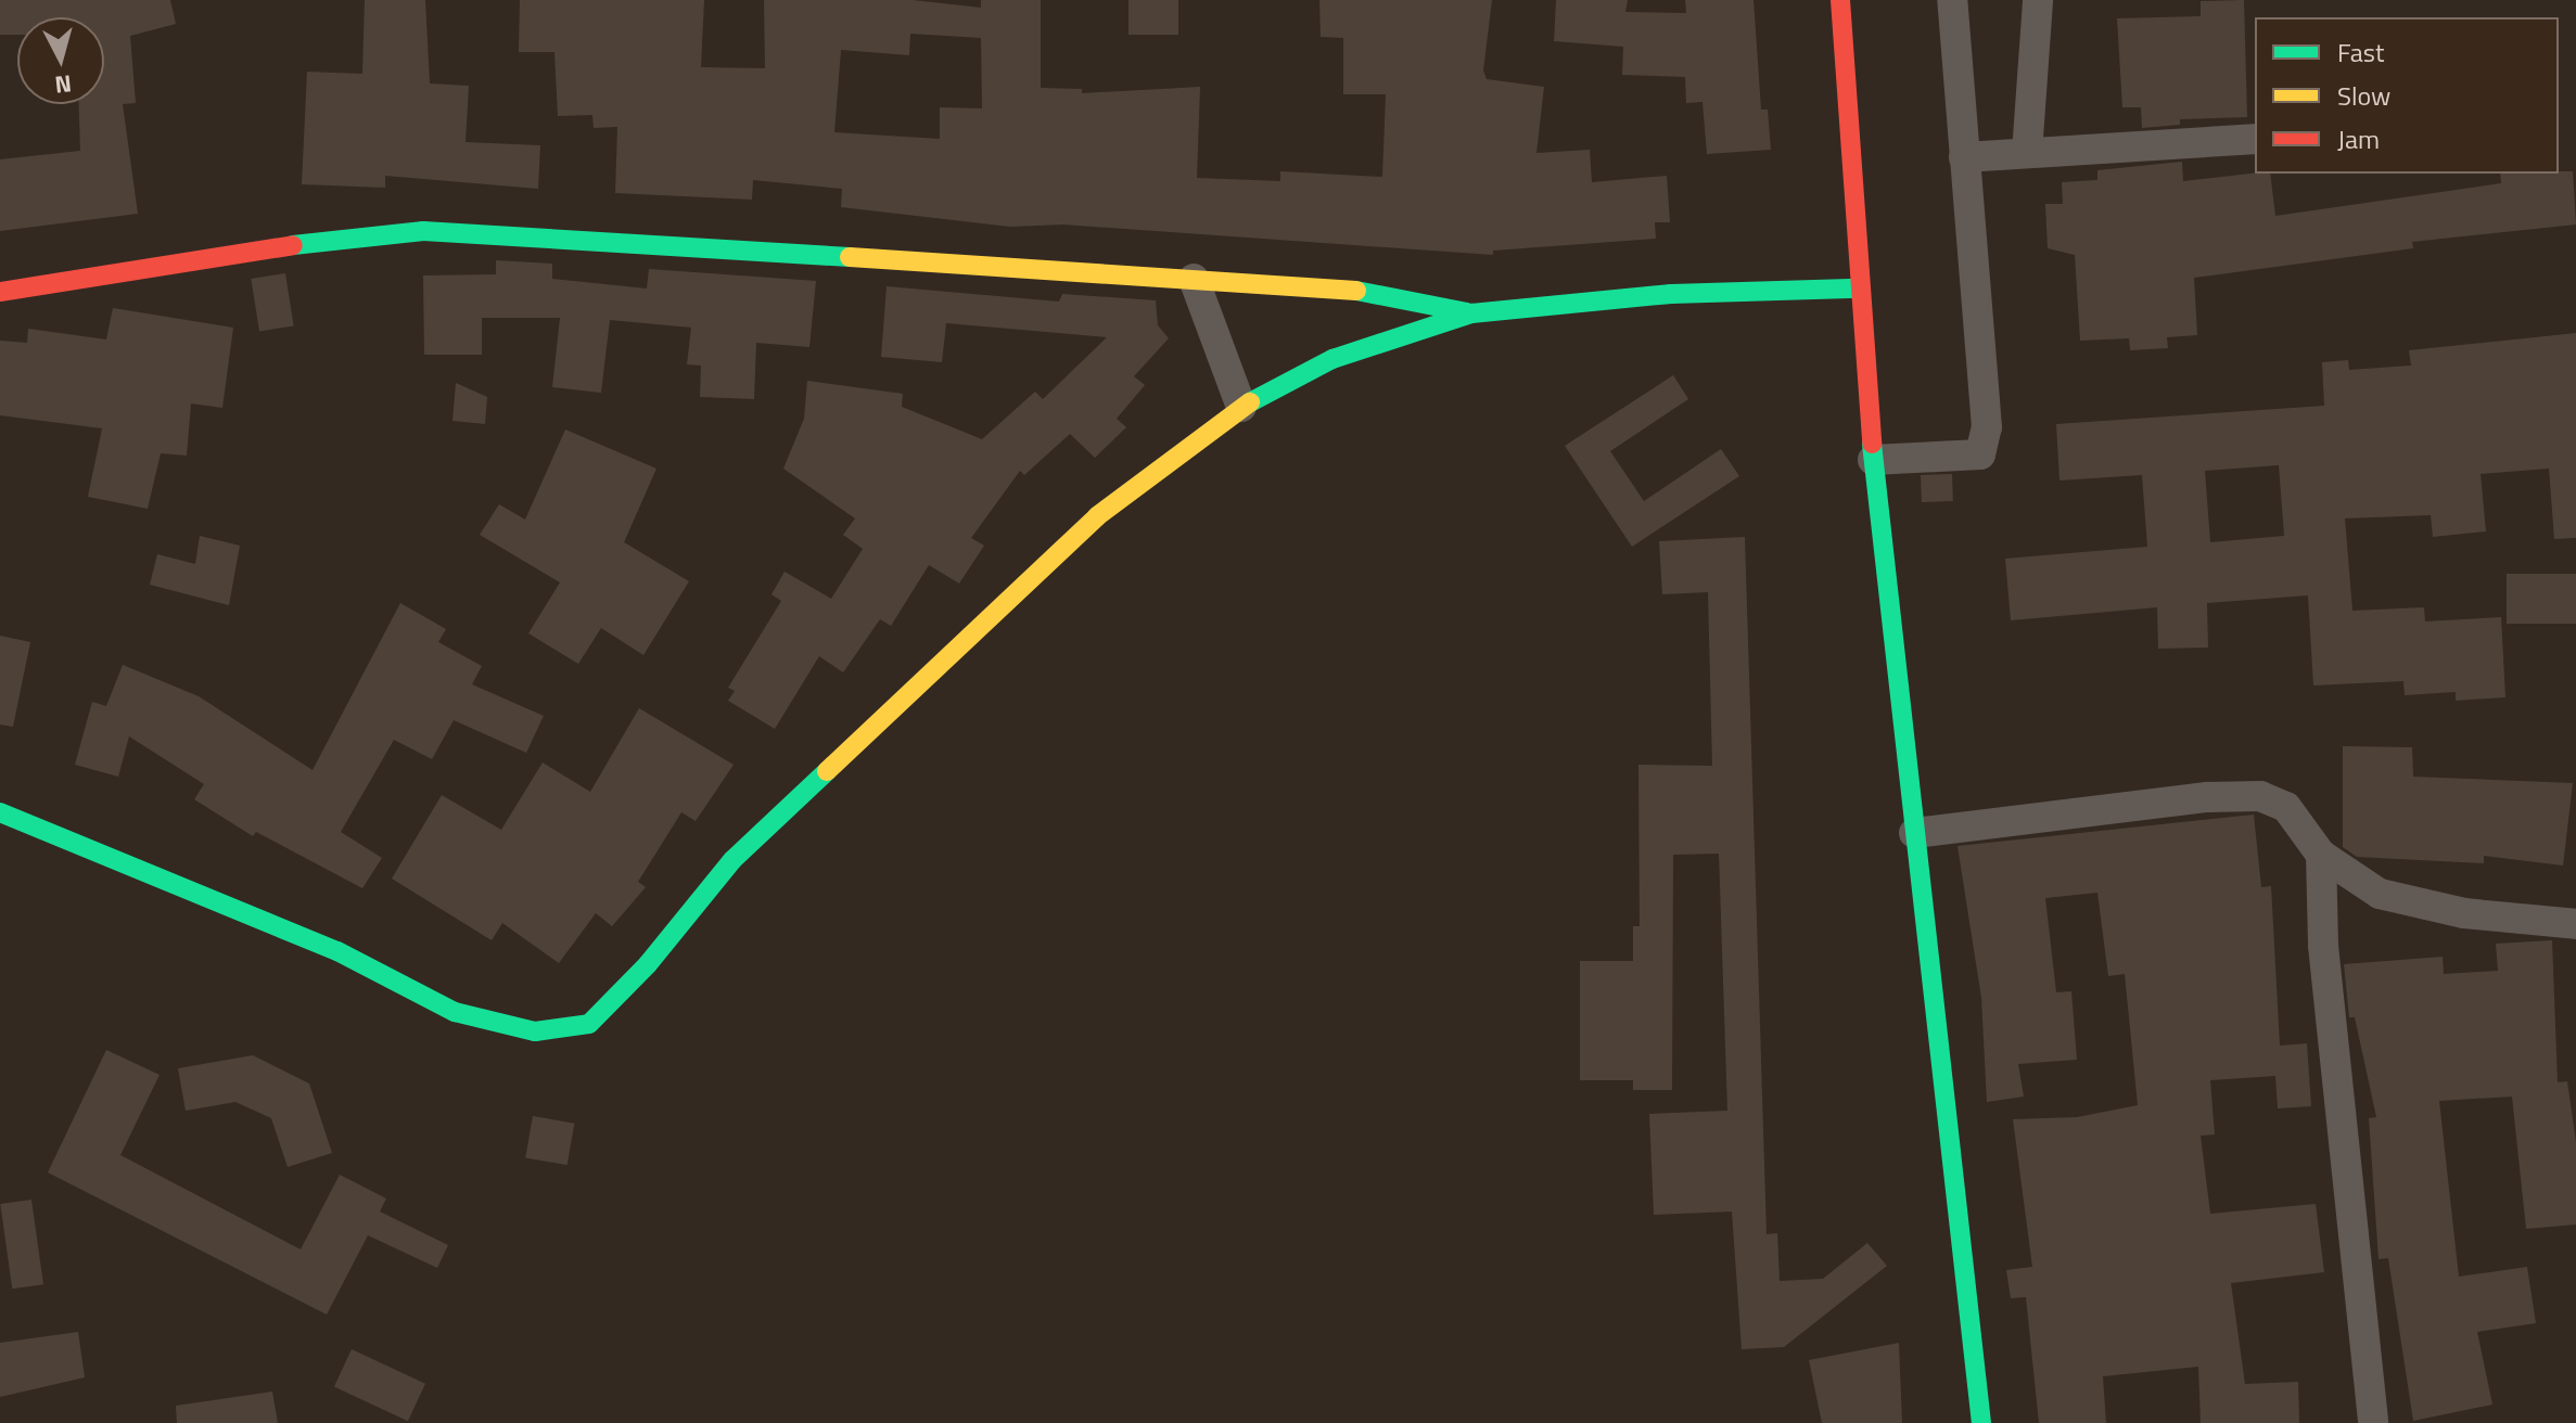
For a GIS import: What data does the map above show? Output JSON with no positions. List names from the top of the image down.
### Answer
{
  "legend": ["Fast", "Slow", "Jam"],
  "north": "bottom"
}
